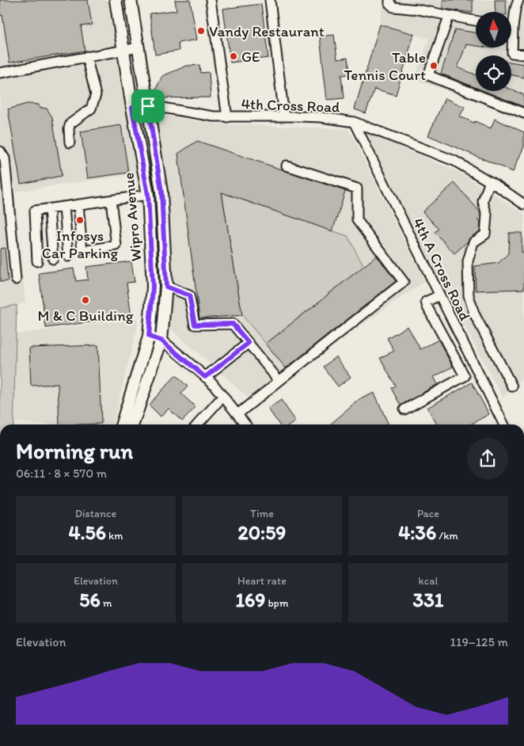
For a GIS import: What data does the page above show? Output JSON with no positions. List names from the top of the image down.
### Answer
{
  "streets": {
    "main road": ["Wipro Avenue"],
    "street": ["4th Cross Road", "4th A Cross Road"]
  },
  "crossings": [
    ["4th Cross Road", "Wipro Avenue"],
    ["4th Cross Road", "4th A Cross Road"]
  ],
  "places": [
    "Vandy Restaurant",
    "GE",
    "Table Tennis Court",
    "Infosys Car Parking",
    "M & C Building"
  ],
  "north": "top",
  "page": {
    "heading": ["Morning run", "06:11 · 8 × 570 m"],
    "stats": [
      ["Distance", "4.56 km"],
      ["Time", "20:59"],
      ["Pace", "4:36 /km"],
      ["Elevation", "56 m"],
      ["Heart rate", "169 bpm"],
      ["kcal", "331"]
    ],
    "chart": ["Elevation", "119–125 m"]
  }
}
